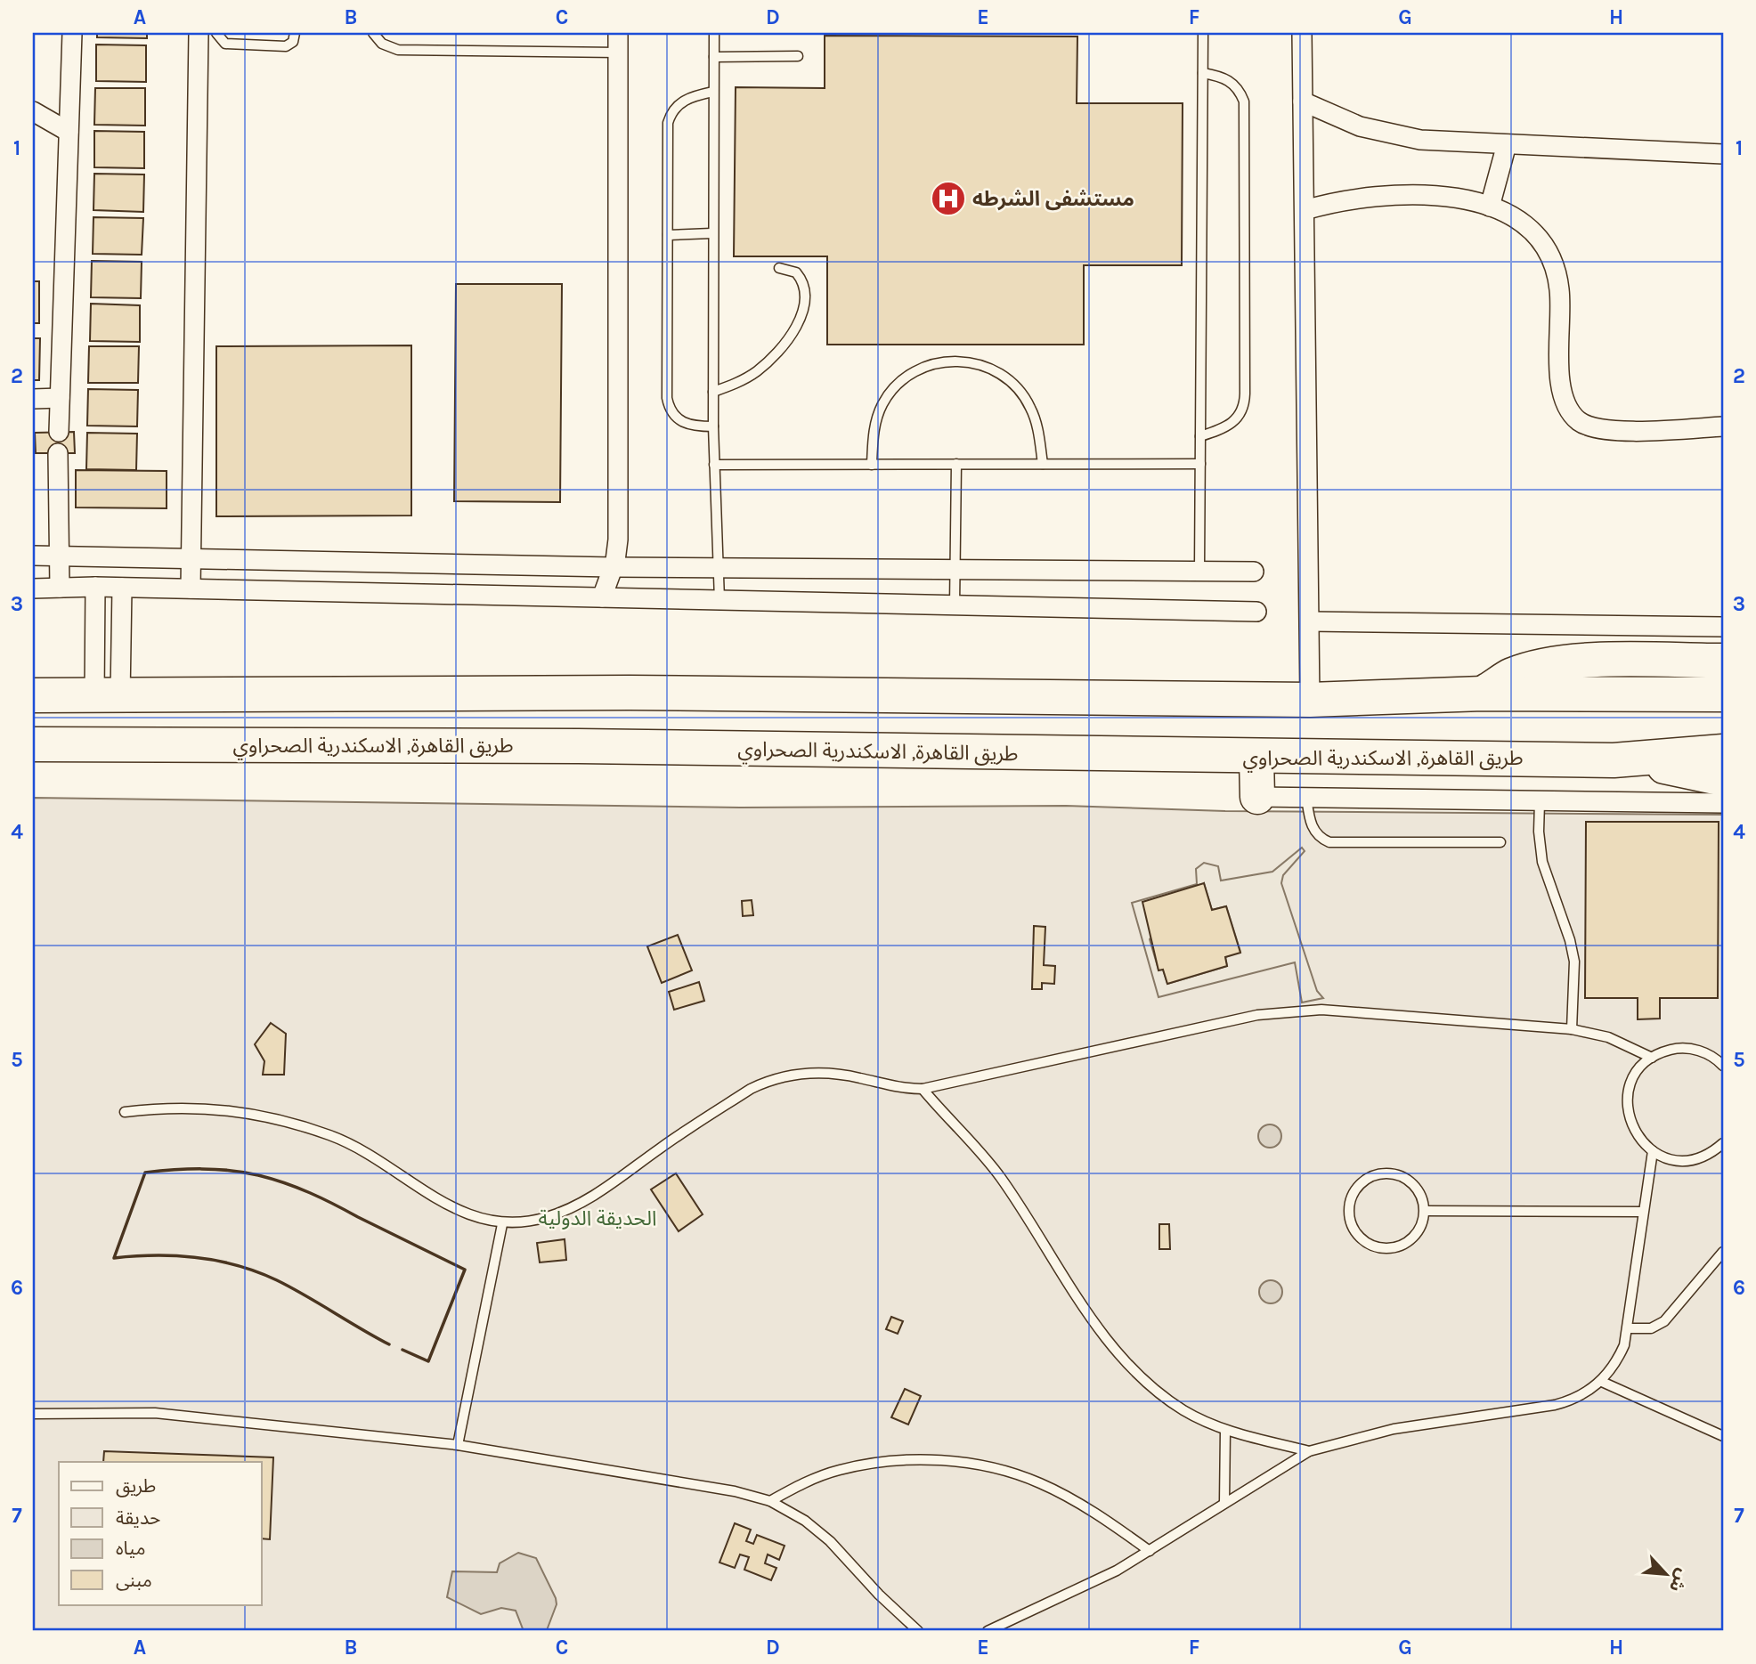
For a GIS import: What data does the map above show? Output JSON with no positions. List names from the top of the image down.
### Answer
{
  "streets": {
    "highway": ["طريق القاهرة, الاسكندرية الصحراوي"]
  },
  "parks": ["الحديقة الدولية"],
  "places": {
    "hospital": ["مستشفى الشرطه"]
  },
  "legend": [
    "طريق",
    "حديقة",
    "مياه",
    "مبنى"
  ],
  "north": "bottom right",
  "grid": {
    "columns": [
      "A",
      "B",
      "C",
      "D",
      "E",
      "F",
      "G",
      "H"
    ],
    "rows": [
      "1",
      "2",
      "3",
      "4",
      "5",
      "6",
      "7"
    ]
  }
}
